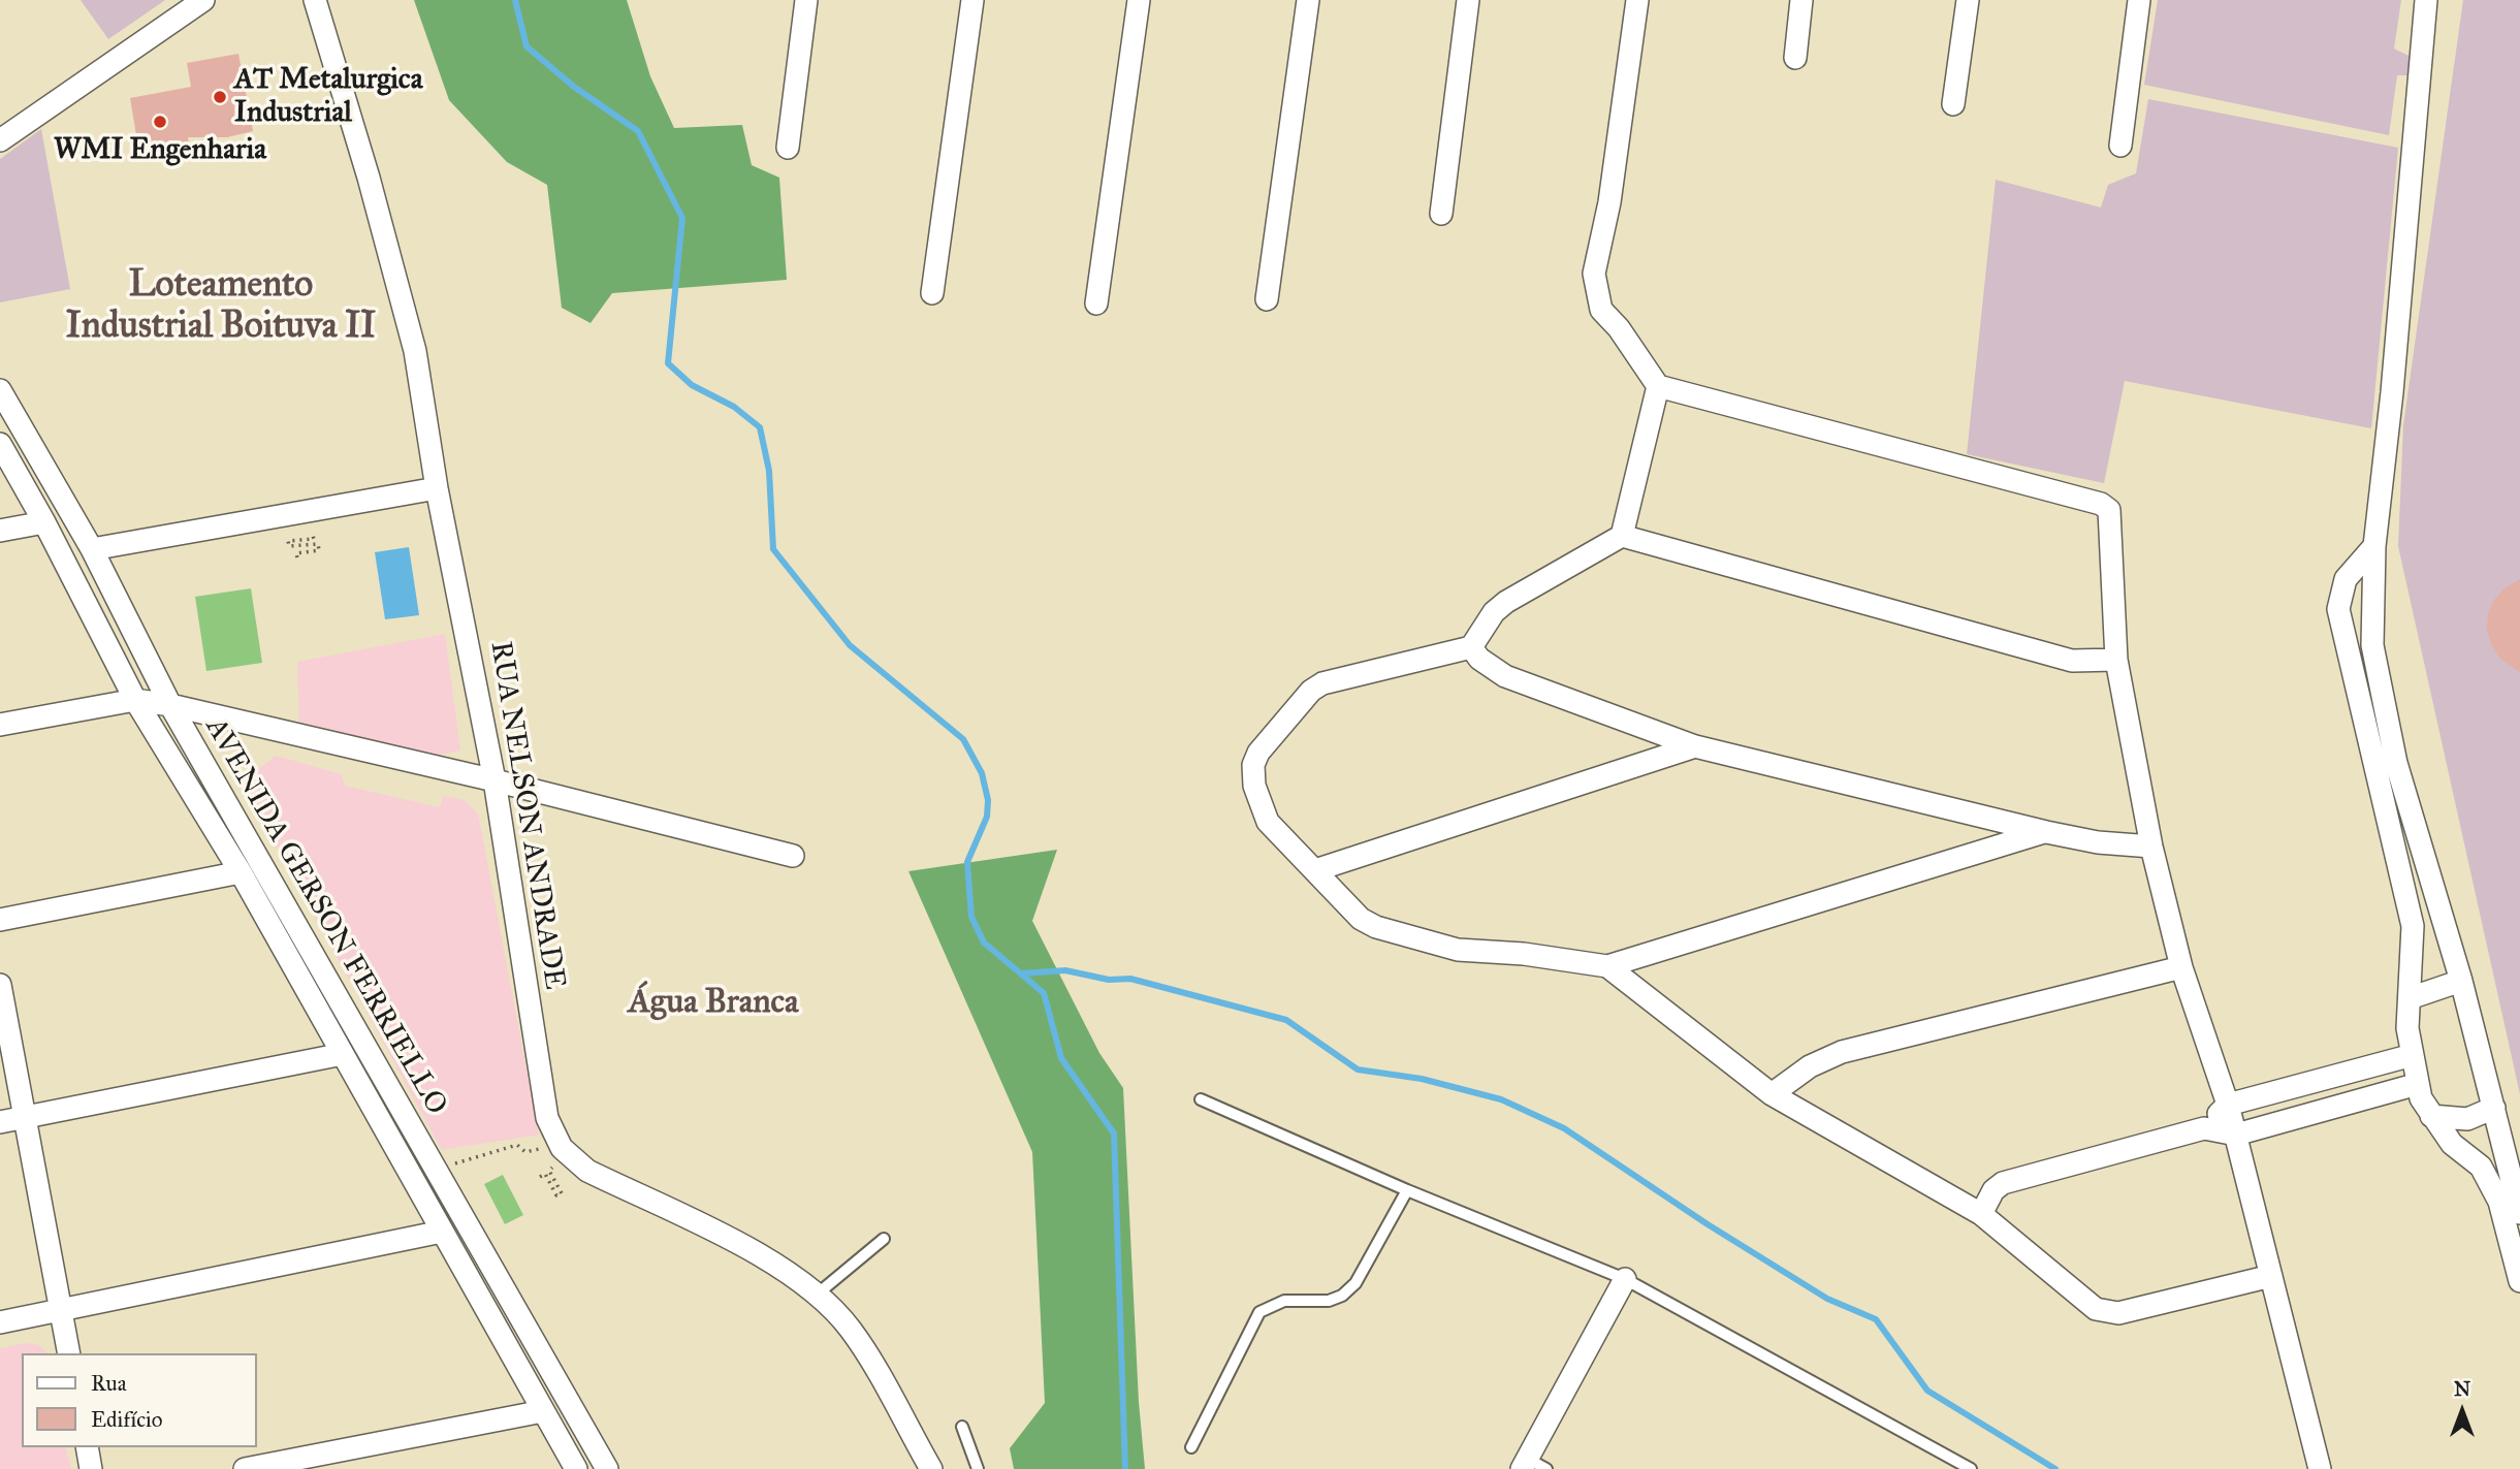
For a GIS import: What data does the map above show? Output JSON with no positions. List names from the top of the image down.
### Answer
{
  "streets": {
    "street": ["RUA NELSON ANDRADE", "AVENIDA GERSON FERRIELLO"]
  },
  "districts": ["Loteamento Industrial Boituva II", "Água Branca"],
  "places": ["AT Metalurgica Industrial", "WMI Engenharia"],
  "legend": ["Rua", "Edifício"],
  "north": "top"
}
